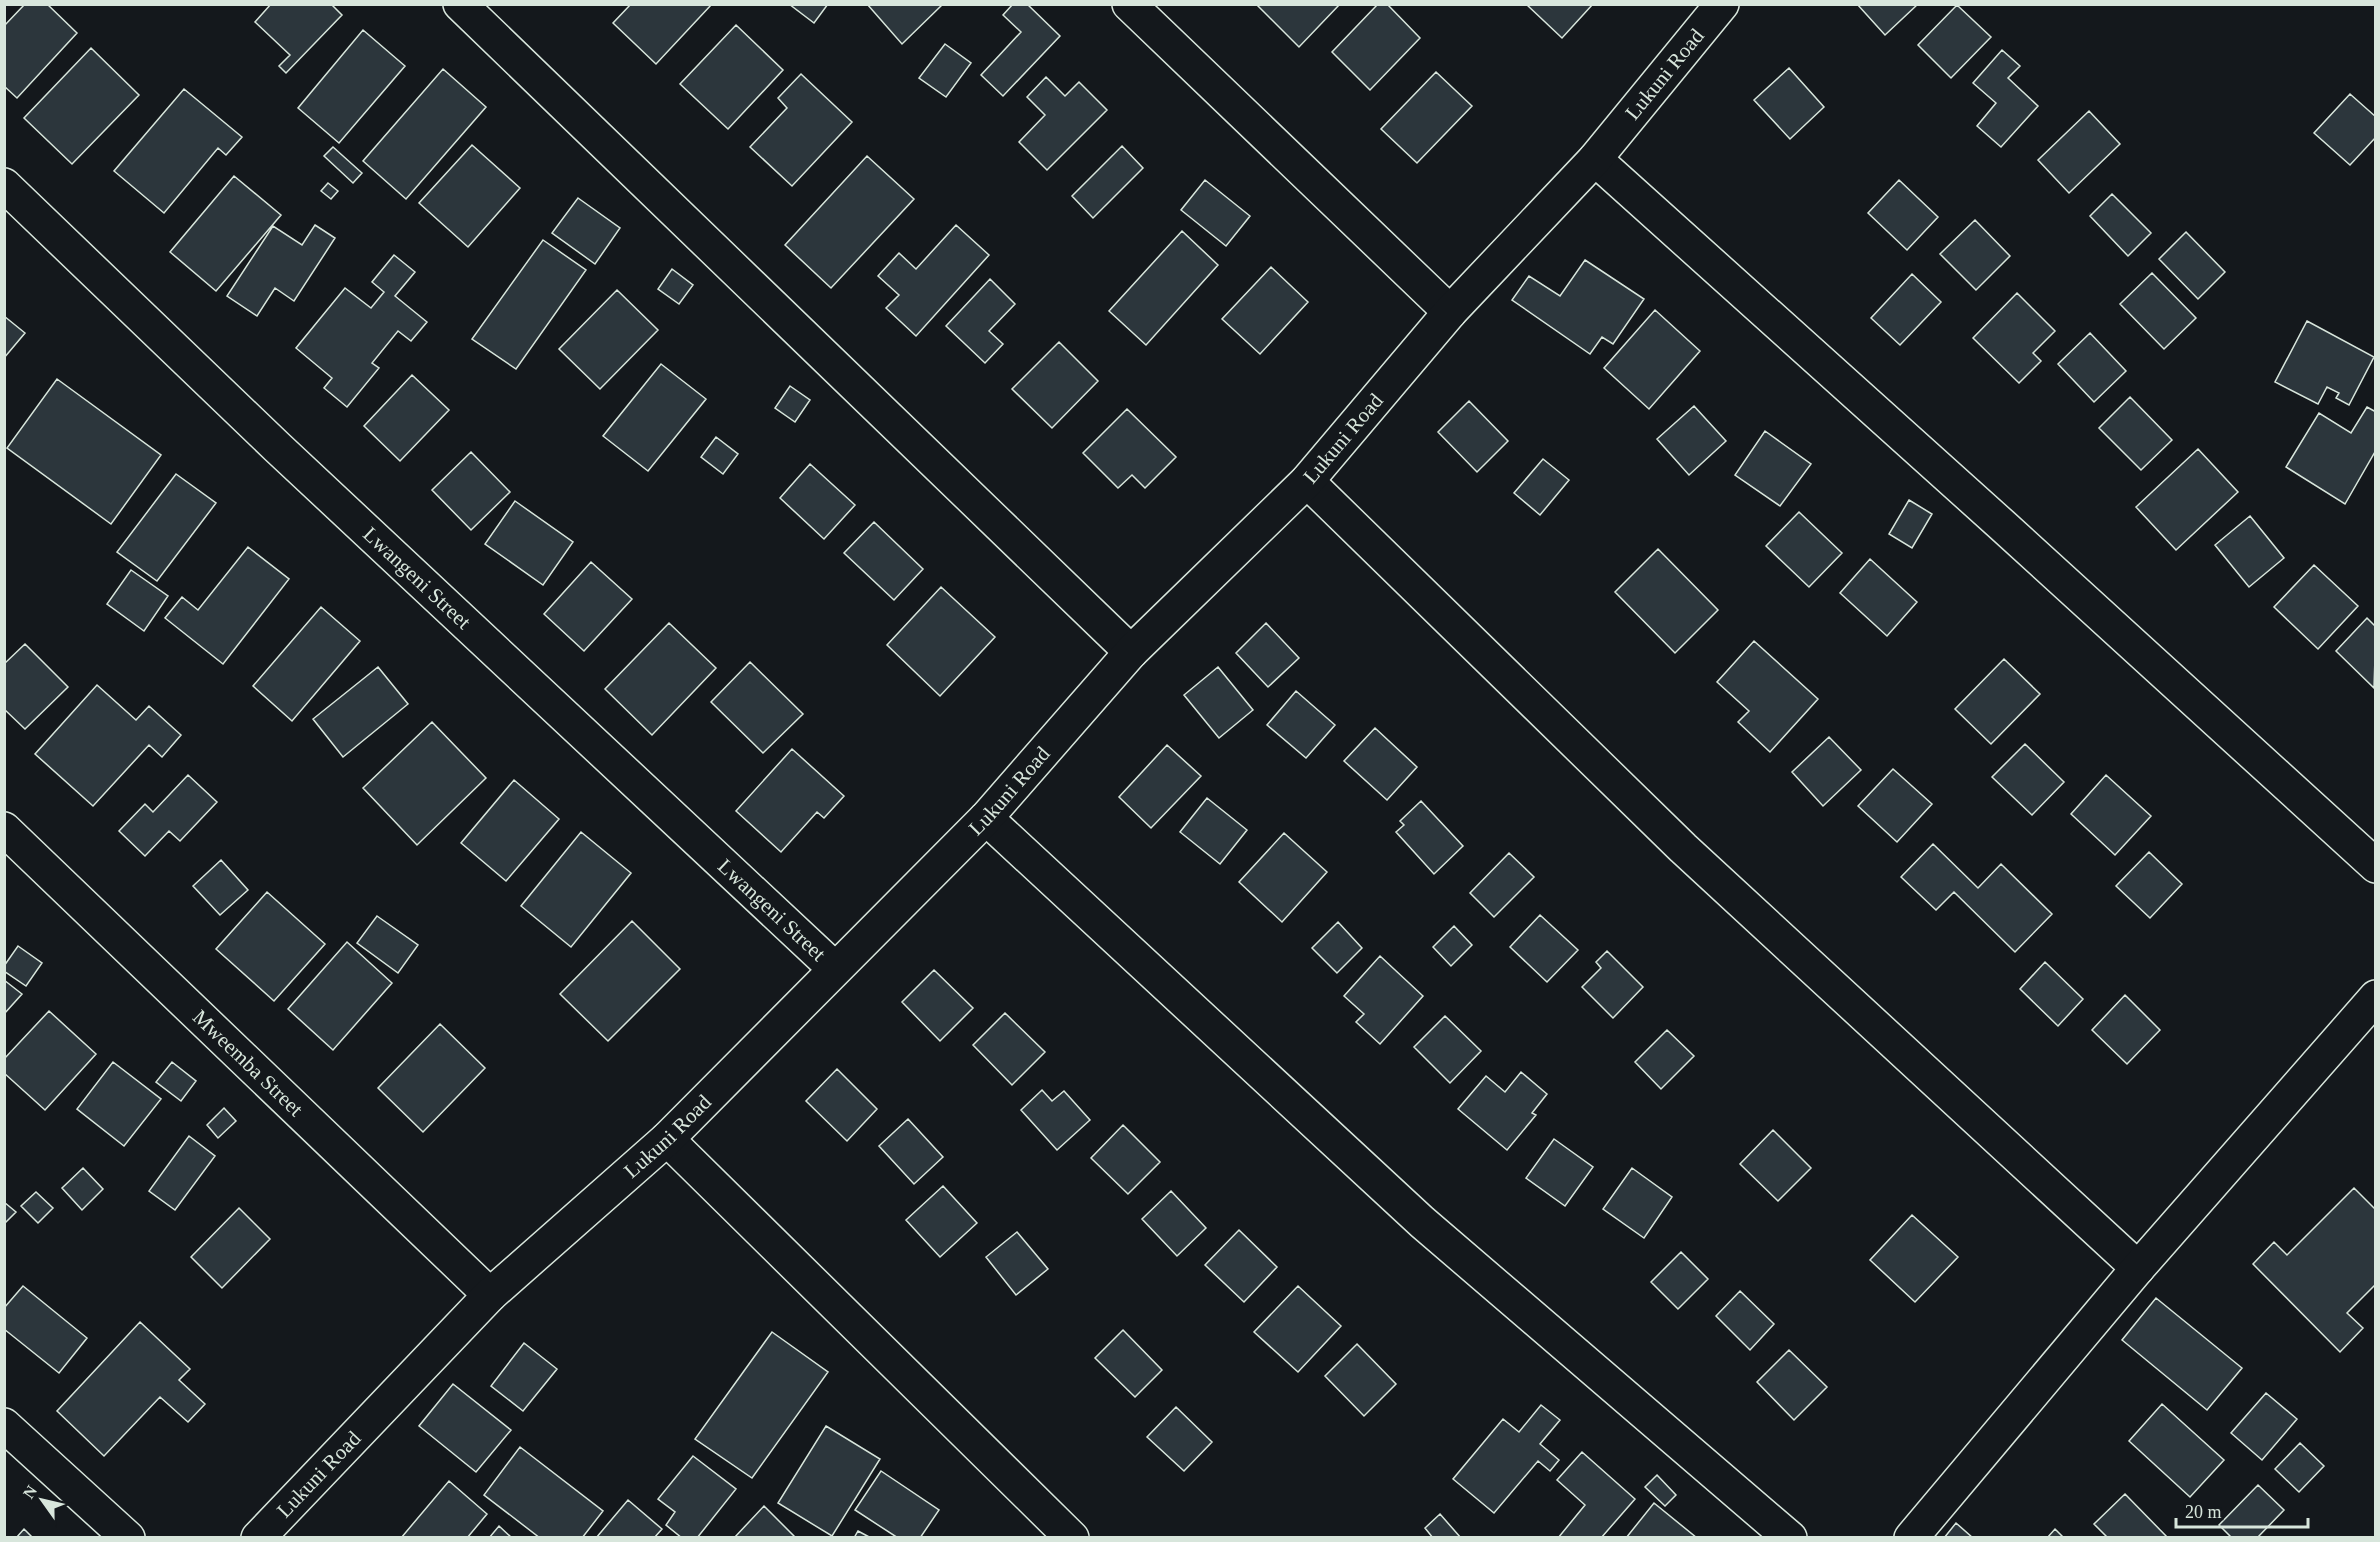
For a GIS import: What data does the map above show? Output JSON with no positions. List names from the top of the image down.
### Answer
{
  "streets": {
    "street": ["Lukuni Road", "Lwangeni Street", "Mweemba Street"]
  },
  "crossings": [
    ["Lukuni Road", "Lwangeni Street"],
    ["Lukuni Road", "Mweemba Street"]
  ],
  "scale_bar": "20 m",
  "north": "top left"
}
